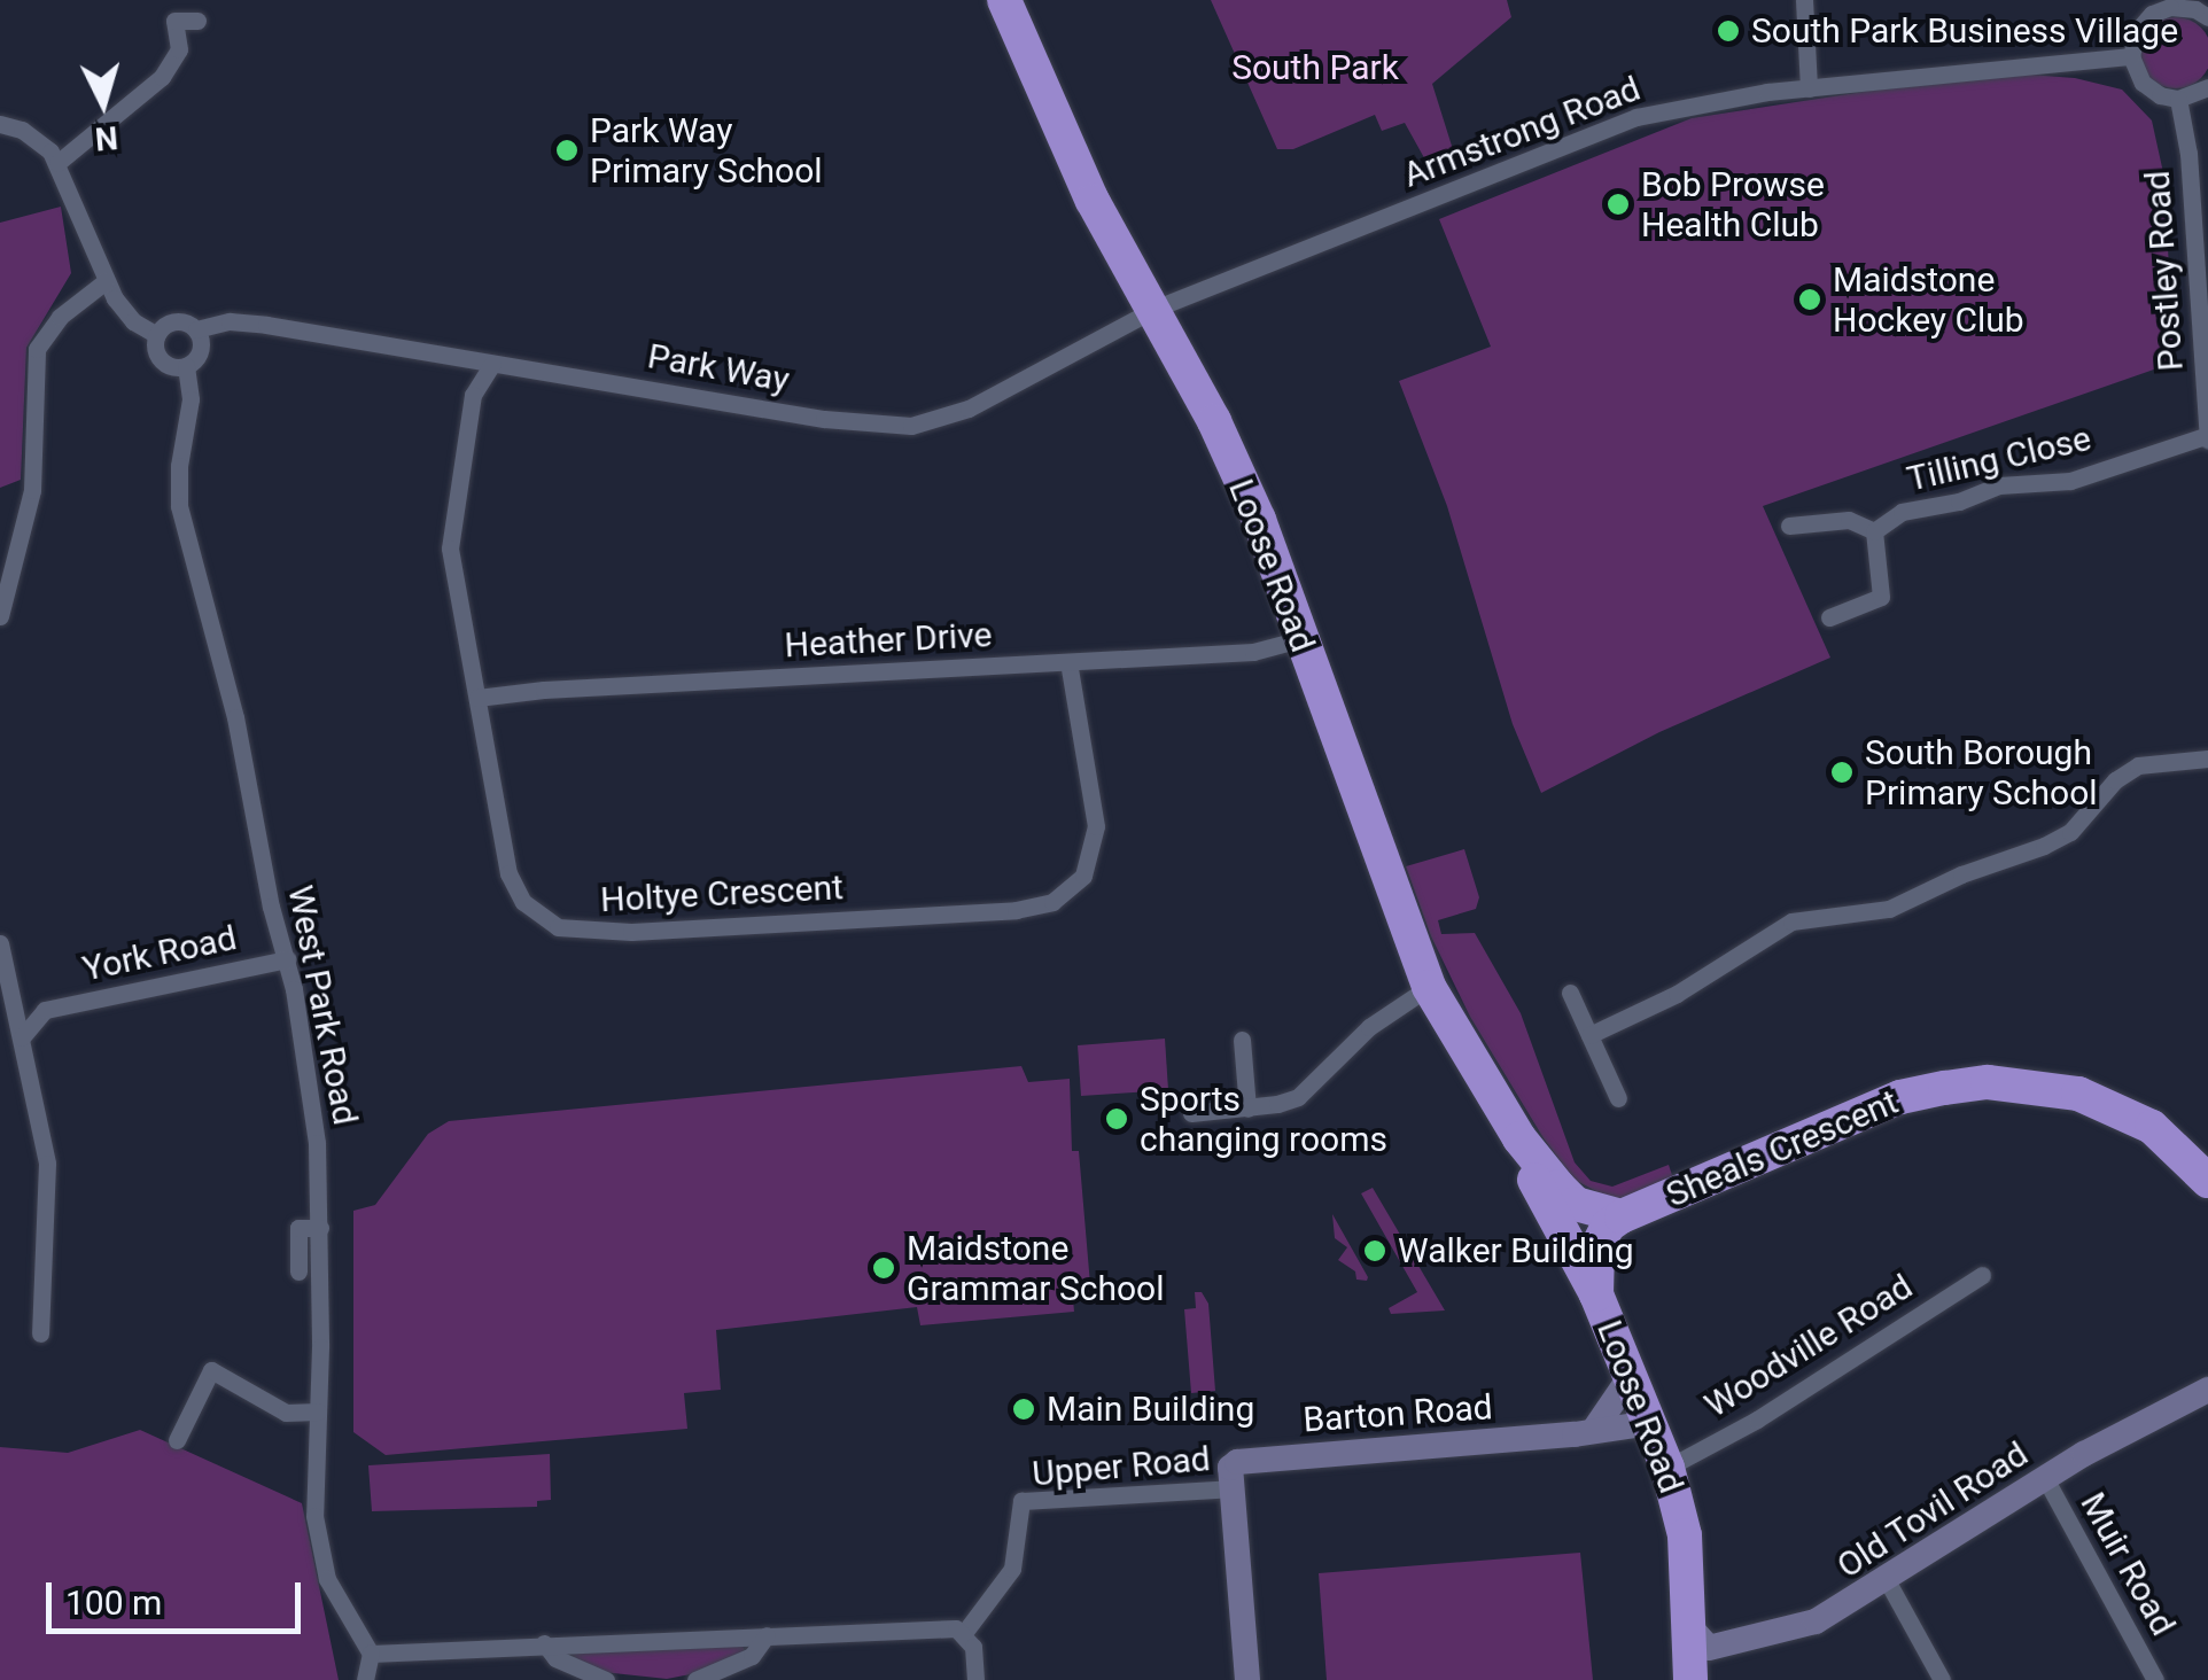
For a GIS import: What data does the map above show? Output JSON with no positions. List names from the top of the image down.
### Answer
{
  "streets": {
    "highway": ["Loose Road", "Sheals Crescent"],
    "street": [
      "Armstrong Road",
      "Postley Road",
      "Park Way",
      "Tilling Close",
      "Heather Drive",
      "Holtye Crescent",
      "York Road",
      "West Park Road",
      "Woodville Road",
      "Barton Road",
      "Upper Road",
      "Old Tovil Road",
      "Muir Road"
    ]
  },
  "crossings": [
    ["Armstrong Road", "Park Way"],
    ["Armstrong Road", "Loose Road"],
    ["Postley Road", "Tilling Close"],
    ["Park Way", "Loose Road"],
    ["Park Way", "Holtye Crescent"],
    ["Park Way", "West Park Road"],
    ["Loose Road", "Heather Drive"],
    ["Loose Road", "Sheals Crescent"],
    ["Loose Road", "Woodville Road"],
    ["Loose Road", "Barton Road"],
    ["Loose Road", "Old Tovil Road"],
    ["Heather Drive", "Holtye Crescent"],
    ["York Road", "West Park Road"],
    ["Barton Road", "Upper Road"],
    ["Old Tovil Road", "Muir Road"]
  ],
  "parks": ["South Park"],
  "places": [
    "South Park Business Village",
    "Park Way Primary School",
    "Bob Prowse Health Club",
    "Maidstone Hockey Club",
    "South Borough Primary School",
    "Sports changing rooms",
    "Walker Building",
    "Maidstone Grammar School",
    "Main Building"
  ],
  "scale_bar": "100 m",
  "north": "bottom"
}
